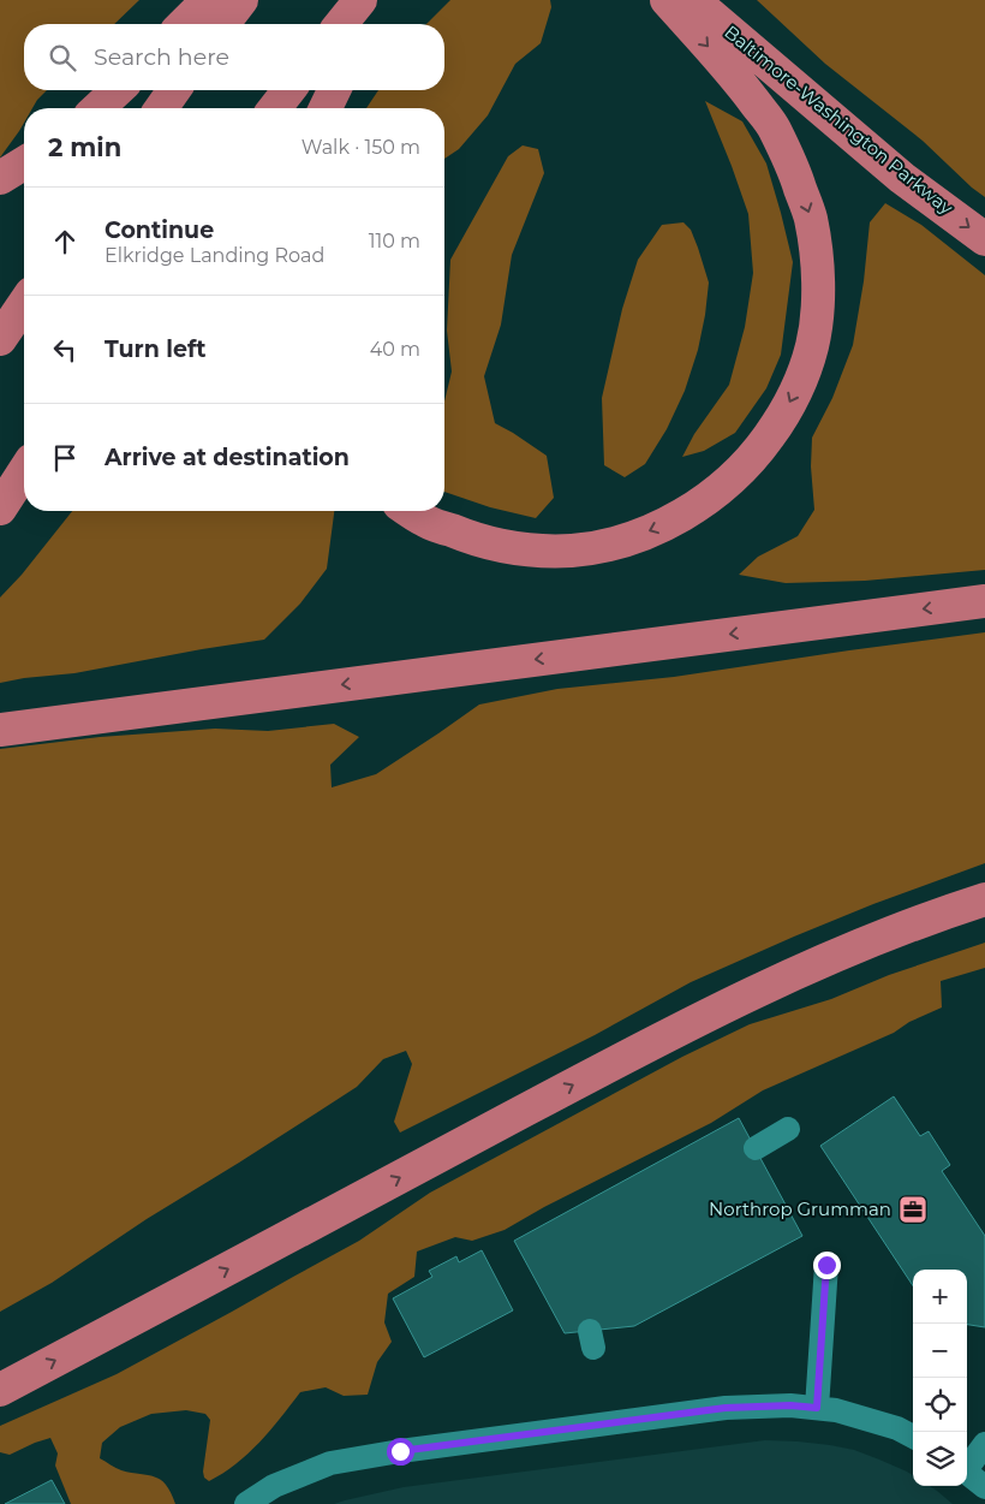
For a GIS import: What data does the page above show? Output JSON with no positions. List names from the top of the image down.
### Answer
{
  "streets": {
    "highway": ["Baltimore-Washington Parkway"]
  },
  "one_way": ["Baltimore-Washington Parkway"],
  "places": {
    "office": ["Northrop Grumman"]
  },
  "page": {
    "search": "Search here",
    "heading": ["2 min", "Walk · 150 m"],
    "list": [
      ["Continue", "Elkridge Landing Road", "110 m"],
      ["Turn left", "40 m"],
      "Arrive at destination"
    ],
    "map_buttons": ["+", "−"]
  }
}
